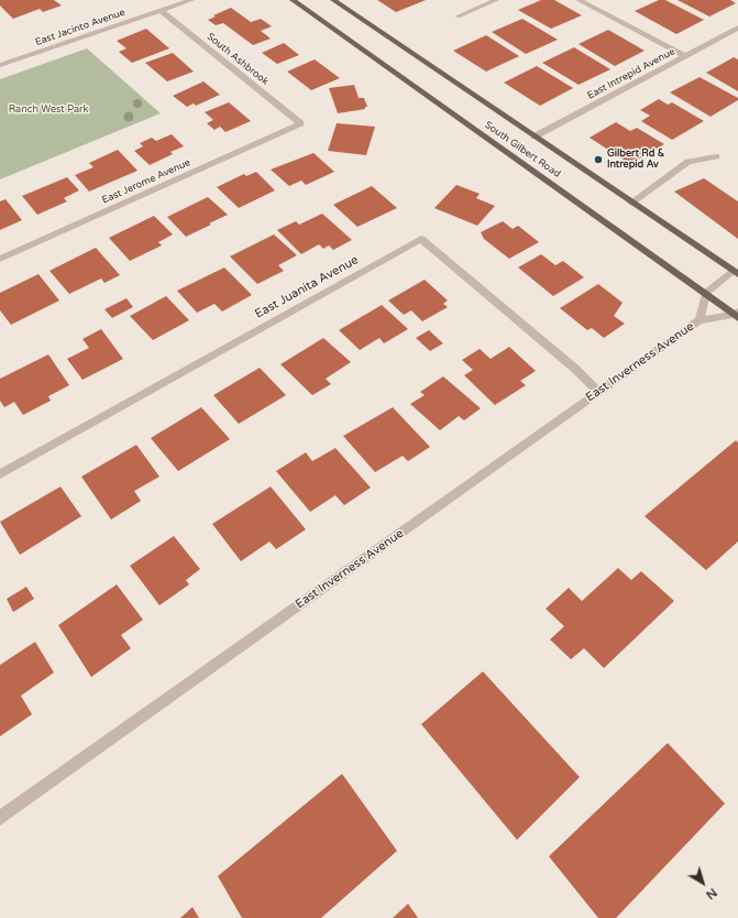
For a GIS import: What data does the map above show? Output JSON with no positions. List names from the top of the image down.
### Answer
{
  "streets": {
    "main road": ["South Gilbert Road"],
    "street": [
      "East Jacinto Avenue",
      "South Ashbrook",
      "East Intrepid Avenue",
      "East Jerome Avenue",
      "East Juanita Avenue",
      "East Inverness Avenue"
    ]
  },
  "crossings": [
    ["East Jacinto Avenue", "South Ashbrook"],
    ["South Ashbrook", "East Jerome Avenue"],
    ["East Intrepid Avenue", "South Gilbert Road"],
    ["South Gilbert Road", "East Inverness Avenue"],
    ["East Juanita Avenue", "East Inverness Avenue"]
  ],
  "parks": ["Ranch West Park"],
  "places": ["Gilbert Rd & Intrepid Av"],
  "north": "bottom right"
}
